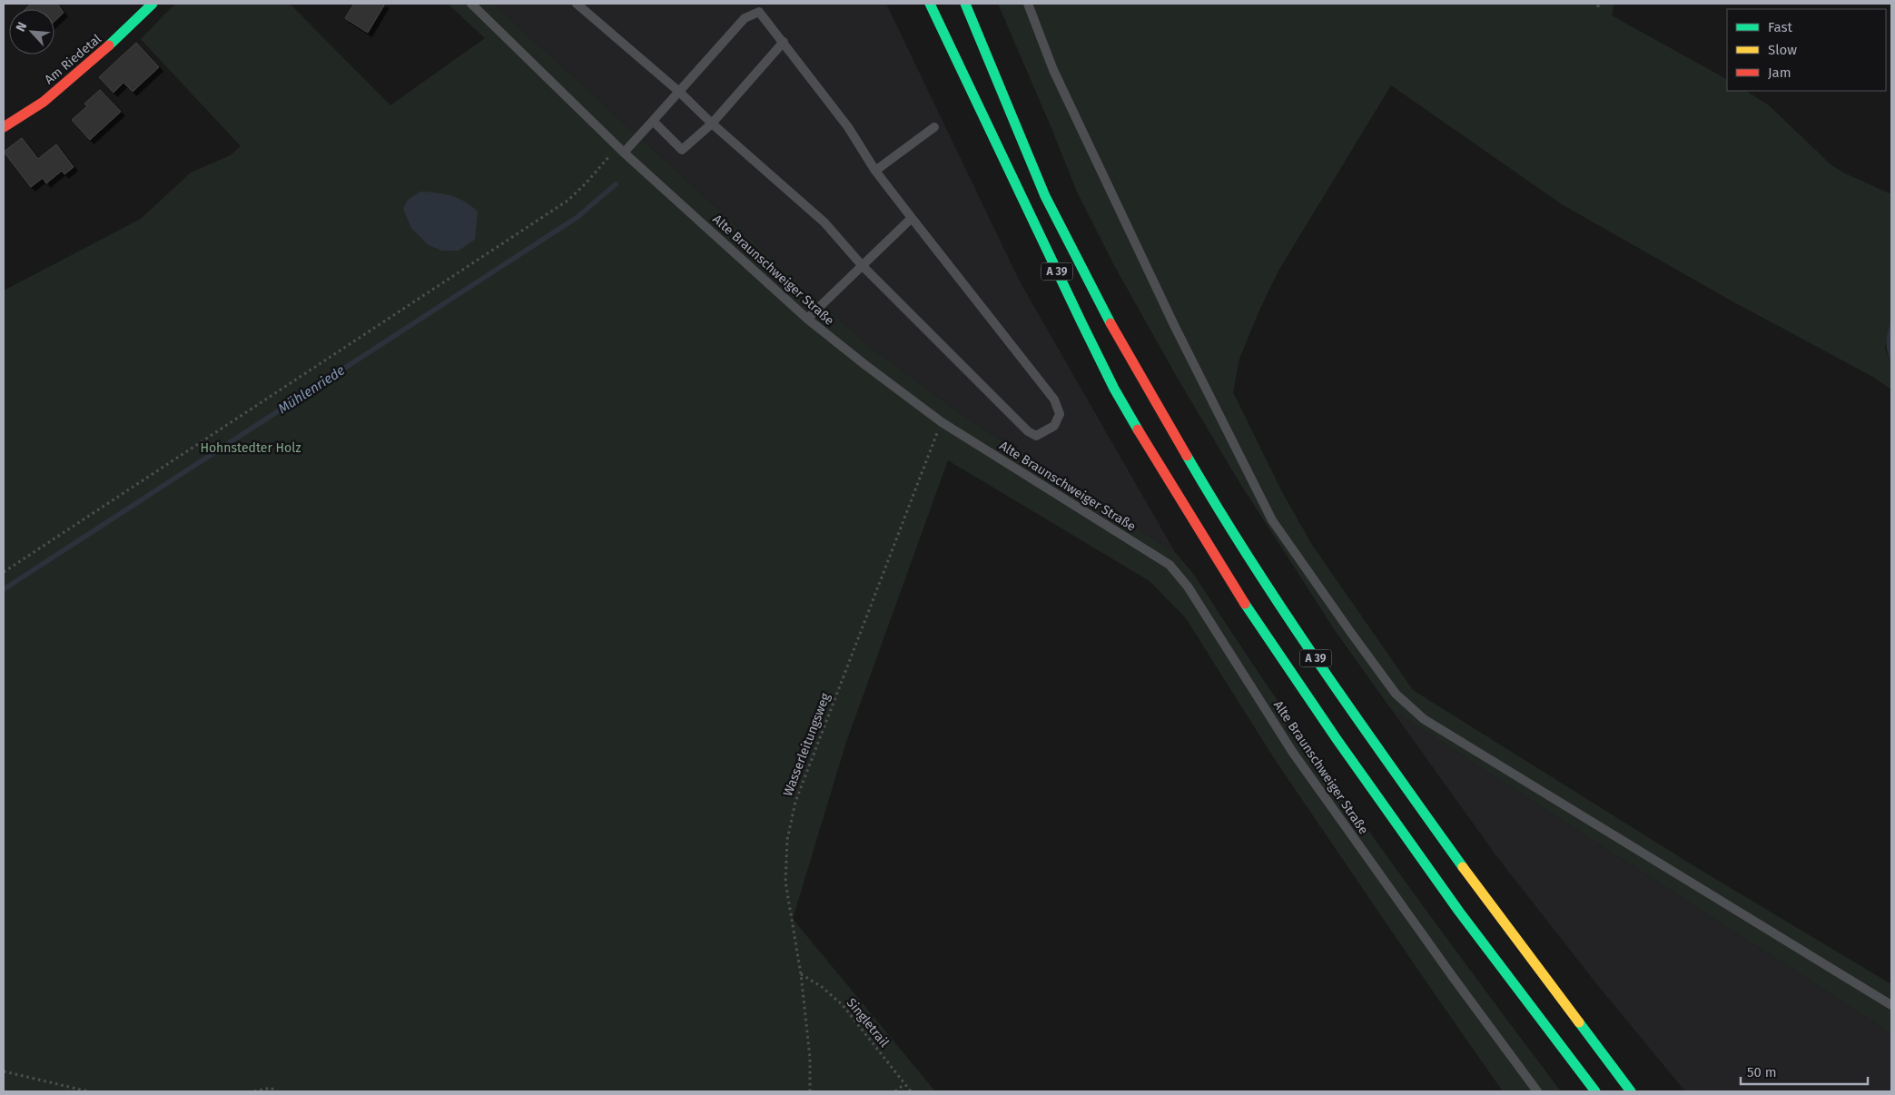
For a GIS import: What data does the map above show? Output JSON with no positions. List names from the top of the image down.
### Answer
{
  "streets": {
    "main road": ["Am Riedetal", "A 39"],
    "lane": ["Alte Braunschweiger Straße"],
    "path": ["Wasserleitungsweg", "Singletrail"]
  },
  "crossings": [
    ["Alte Braunschweiger Straße", "Wasserleitungsweg"],
    ["Wasserleitungsweg", "Singletrail"]
  ],
  "water": ["Mühlenriede"],
  "parks": ["Hohnstedter Holz"],
  "legend": ["Fast", "Slow", "Jam"],
  "scale_bar": "50 m",
  "north": "top left"
}
